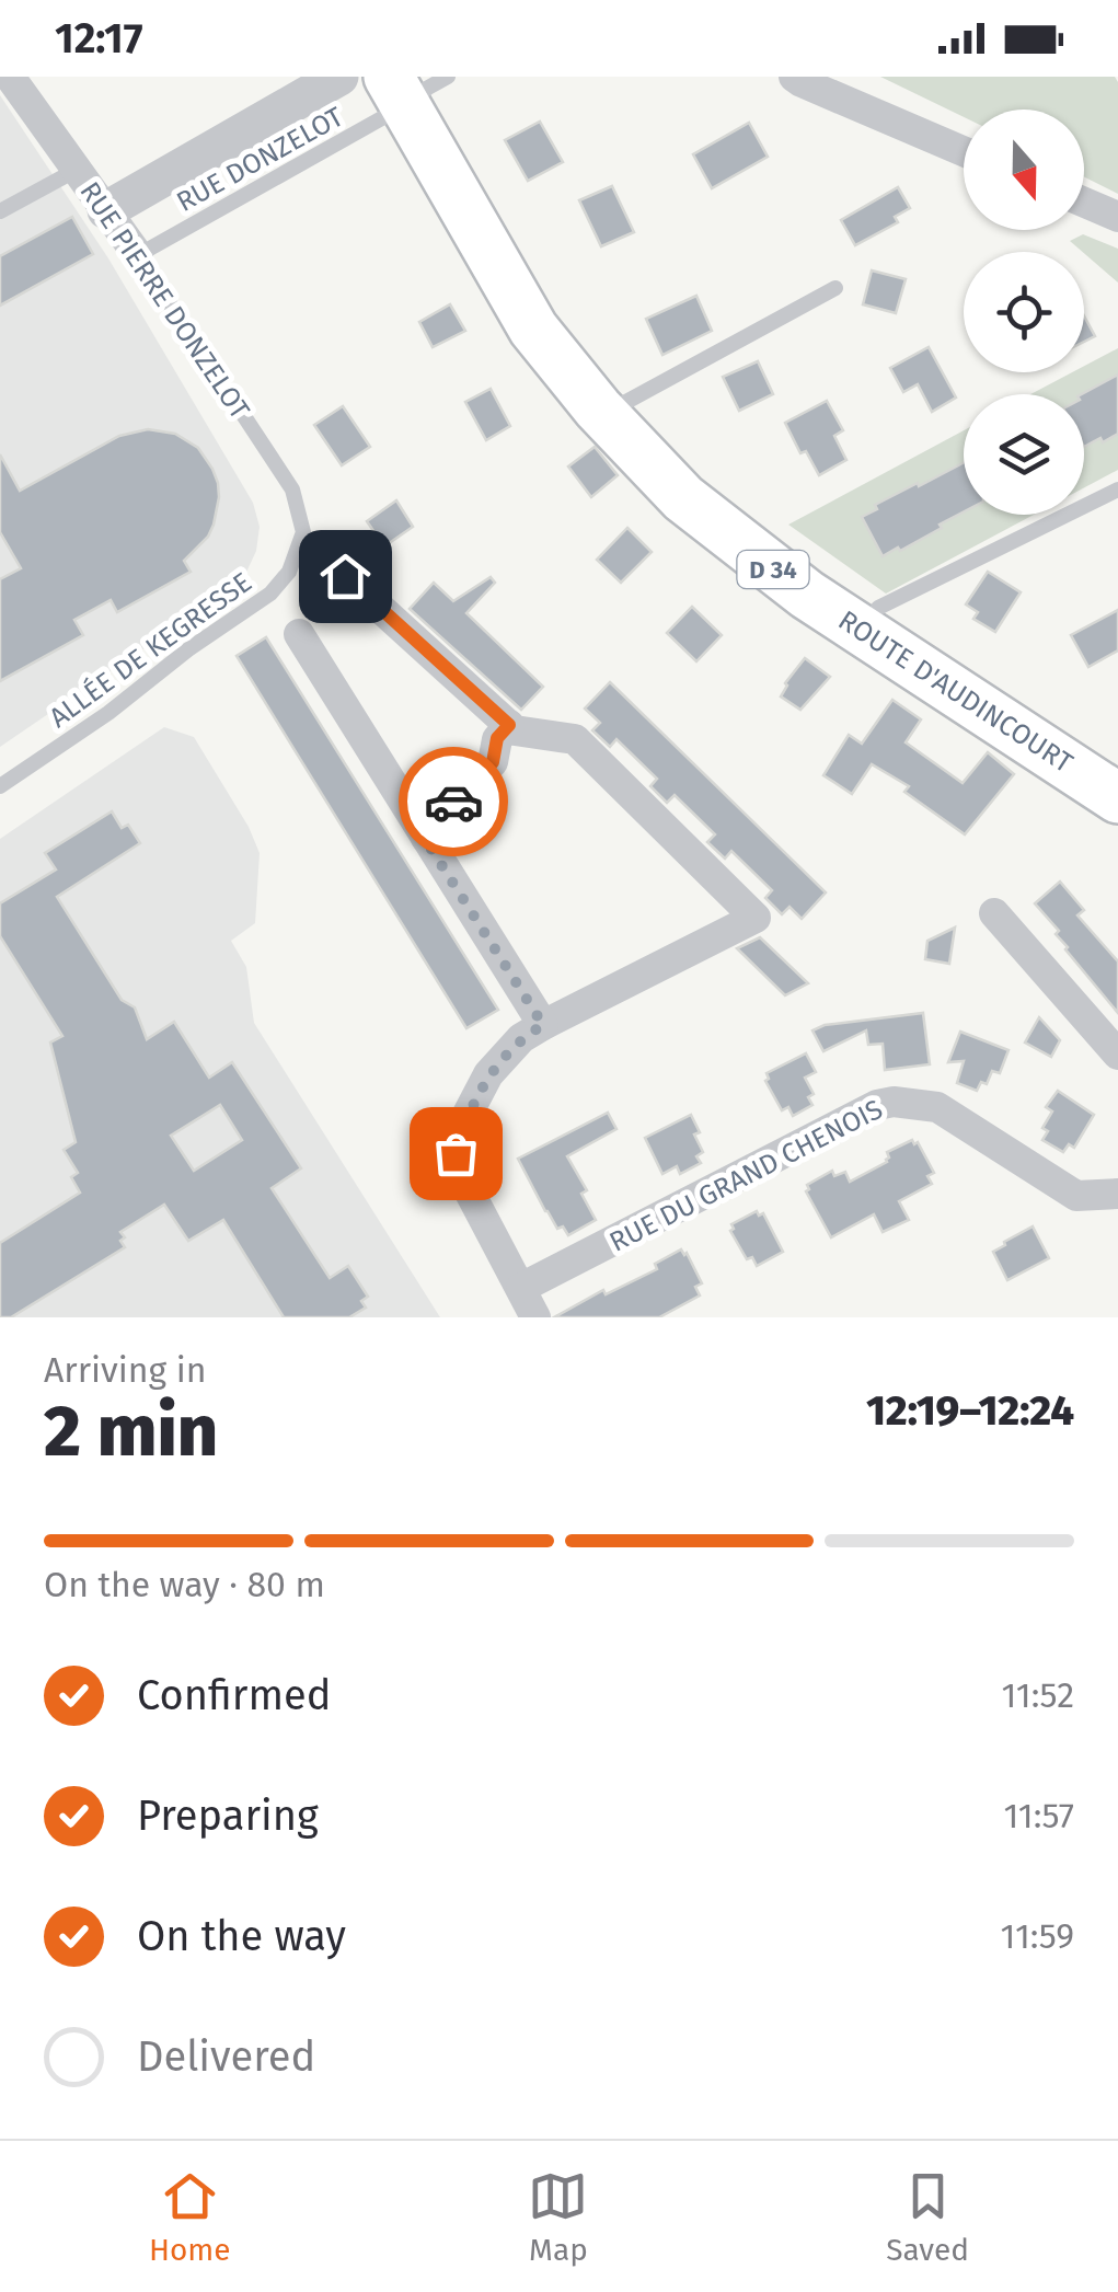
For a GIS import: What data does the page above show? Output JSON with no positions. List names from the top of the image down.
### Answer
{
  "streets": {
    "main road": ["D 34", "ROUTE D'AUDINCOURT"],
    "street": ["RUE PIERRE DONZELOT", "RUE DU GRAND CHENOIS"],
    "lane": ["RUE DONZELOT", "ALLÉE DE KEGRESSE"]
  },
  "crossings": [
    ["RUE DONZELOT", "RUE PIERRE DONZELOT"],
    ["RUE DONZELOT", "ROUTE D'AUDINCOURT"],
    ["RUE PIERRE DONZELOT", "ALLÉE DE KEGRESSE"]
  ],
  "north": "bottom",
  "page": {
    "status": "12:17",
    "heading": ["2 min", "Arriving in", "12:19–12:24"],
    "bar": "On the way · 80 m",
    "list": [
      ["Confirmed", "11:52"],
      ["Preparing", "11:57"],
      ["On the way", "11:59"],
      "Delivered"
    ],
    "tabs": ["Home", "Map", "Saved"]
  }
}
